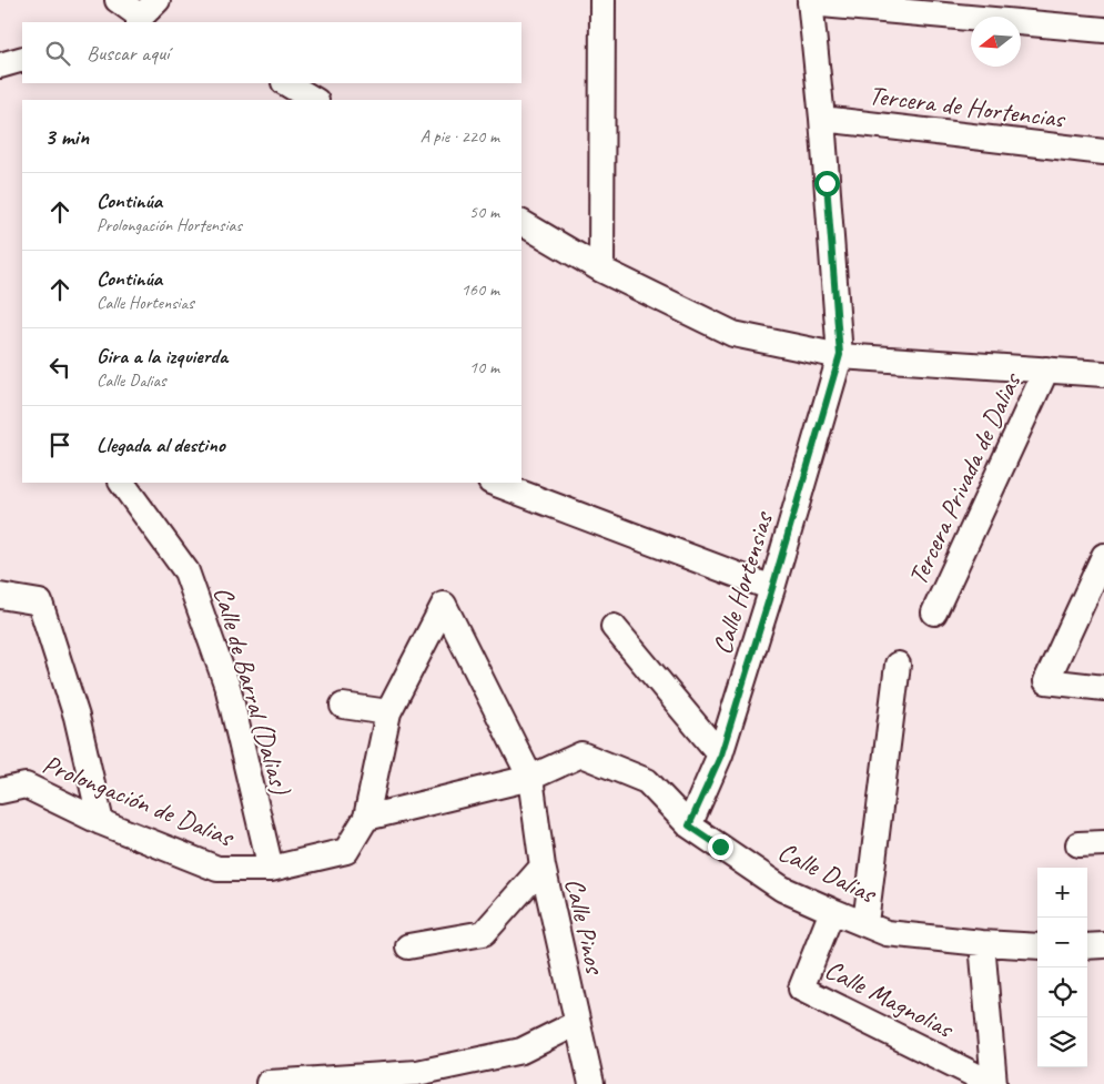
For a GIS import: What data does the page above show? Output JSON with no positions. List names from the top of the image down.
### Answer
{
  "streets": {
    "street": [
      "Tercera de Hortencias",
      "Tercera Privada de Dalias",
      "Calle Hortensias",
      "Calle de Barral (Dalias)",
      "Prolongación de Dalias",
      "Calle Dalias",
      "Calle Pinos",
      "Calle Magnolias"
    ]
  },
  "crossings": [
    ["Calle Hortensias", "Calle Dalias"],
    ["Calle de Barral (Dalias)", "Prolongación de Dalias"],
    ["Prolongación de Dalias", "Calle Dalias"],
    ["Prolongación de Dalias", "Calle Pinos"],
    ["Calle Dalias", "Calle Pinos"],
    ["Calle Dalias", "Calle Magnolias"]
  ],
  "north": "left",
  "page": {
    "search": "Buscar aquí",
    "heading": ["3 min", "A pie · 220 m"],
    "list": [
      ["Continúa", "Prolongación Hortensias", "50 m"],
      ["Continúa", "Calle Hortensias", "160 m"],
      ["Gira a la izquierda", "Calle Dalias", "10 m"],
      "Llegada al destino"
    ],
    "map_buttons": ["+", "−"]
  }
}
